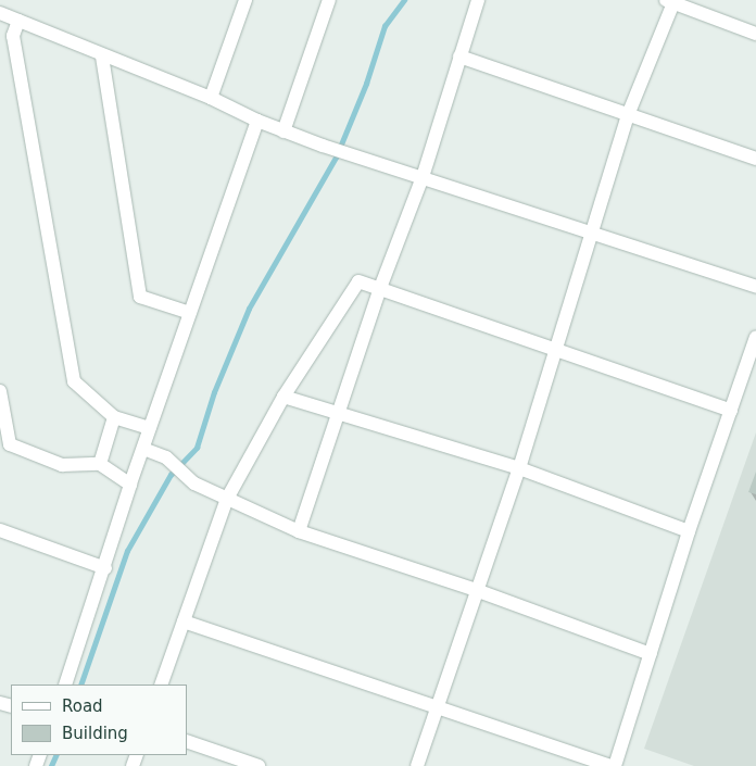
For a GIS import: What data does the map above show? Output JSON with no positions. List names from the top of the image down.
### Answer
{
  "legend": ["Road", "Building"]
}
